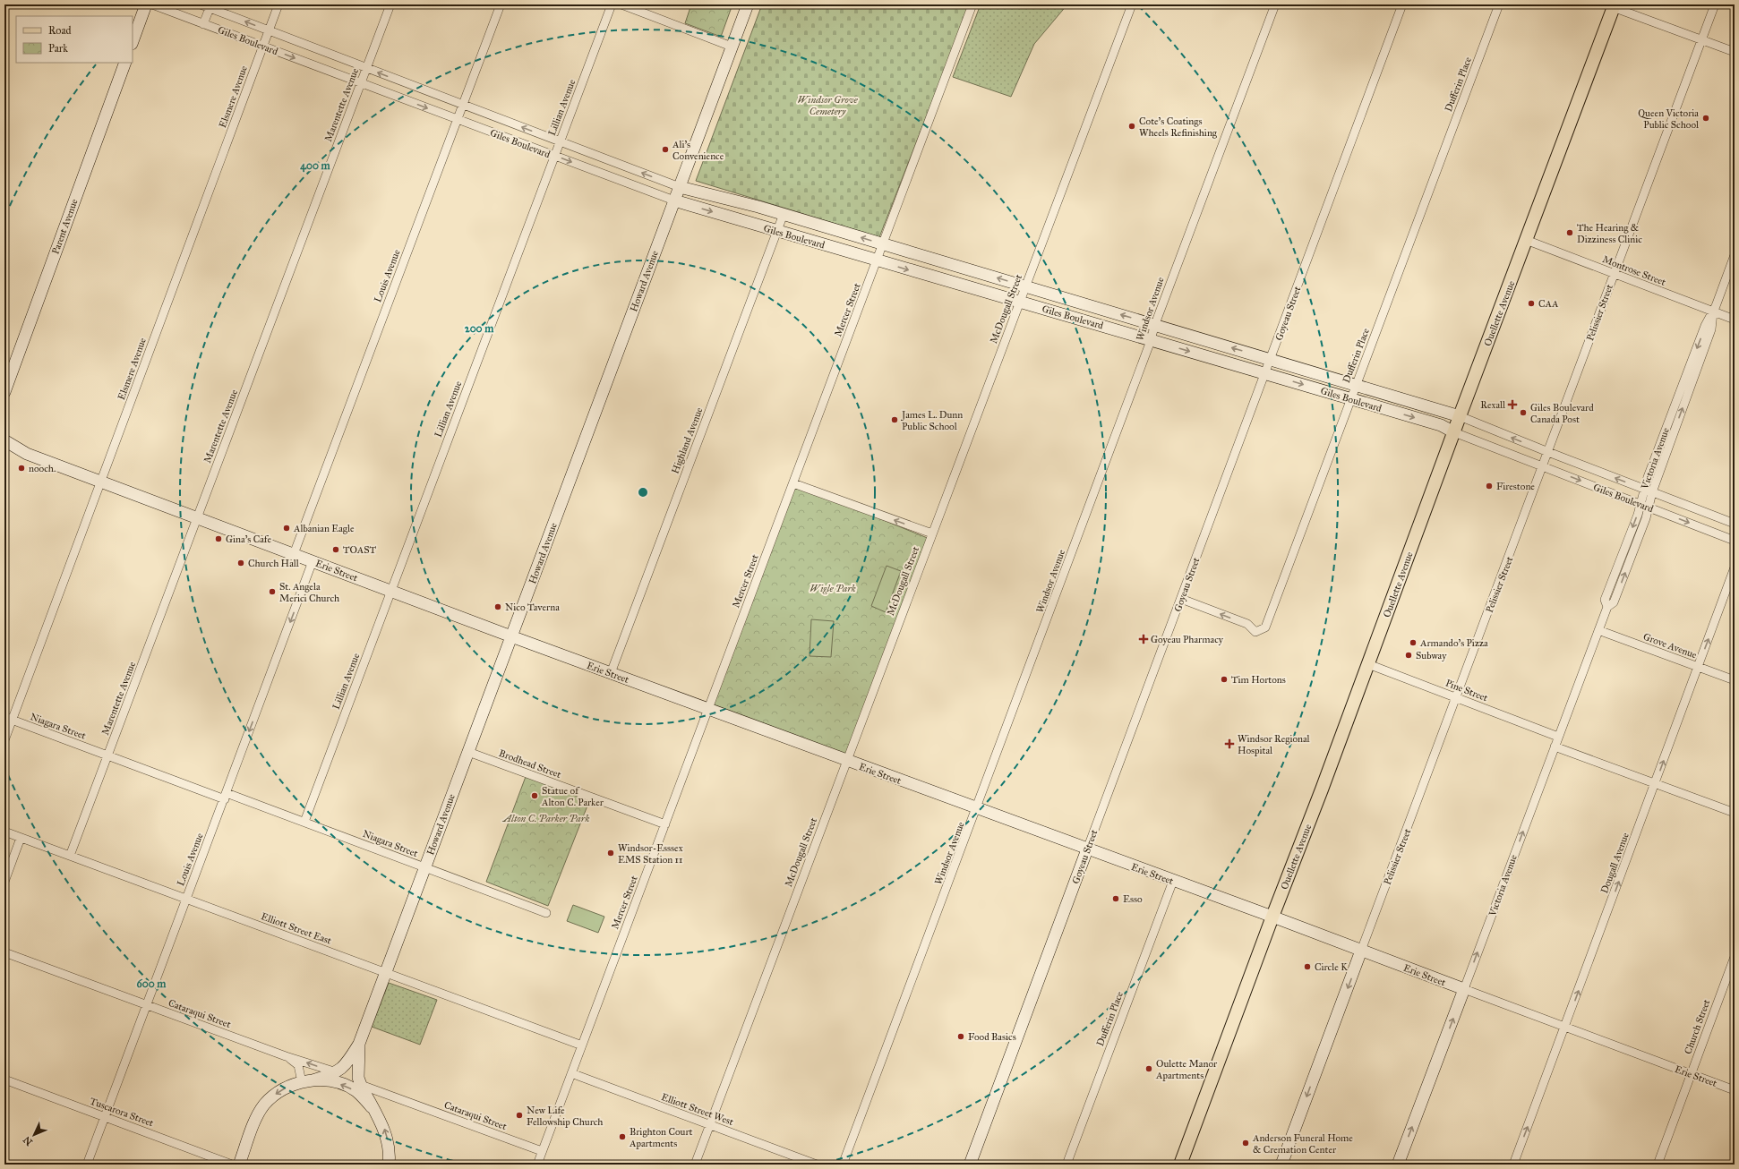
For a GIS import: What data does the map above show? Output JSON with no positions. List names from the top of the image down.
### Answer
{
  "streets": {
    "main road": ["Ouellette Avenue"],
    "street": [
      "Giles Boulevard",
      "Dufferin Place",
      "Elsmere Avenue",
      "Marentette Avenue",
      "Lillian Avenue",
      "Parent Avenue",
      "Montrose Street",
      "Louis Avenue",
      "Howard Avenue",
      "McDougall Street",
      "Windsor Avenue",
      "Mercer Street",
      "Pelissier Street",
      "Goyeau Street",
      "Highland Avenue",
      "Victoria Avenue",
      "Erie Street",
      "Grove Avenue",
      "Pine Street",
      "Niagara Street",
      "Brodhead Street",
      "Dougall Avenue",
      "Elliott Street East",
      "Cataraqui Street",
      "Church Street",
      "Elliott Street West",
      "Tuscarora Street"
    ]
  },
  "crossings": [
    ["Giles Boulevard", "Dufferin Place"],
    ["Giles Boulevard", "Elsmere Avenue"],
    ["Giles Boulevard", "Marentette Avenue"],
    ["Giles Boulevard", "Lillian Avenue"],
    ["Giles Boulevard", "Louis Avenue"],
    ["Giles Boulevard", "Howard Avenue"],
    ["Giles Boulevard", "McDougall Street"],
    ["Giles Boulevard", "Windsor Avenue"],
    ["Giles Boulevard", "Mercer Street"],
    ["Giles Boulevard", "Pelissier Street"],
    ["Giles Boulevard", "Goyeau Street"],
    ["Giles Boulevard", "Ouellette Avenue"],
    ["Giles Boulevard", "Highland Avenue"],
    ["Giles Boulevard", "Victoria Avenue"],
    ["Dufferin Place", "Goyeau Street"],
    ["Dufferin Place", "Erie Street"],
    ["Elsmere Avenue", "Erie Street"],
    ["Elsmere Avenue", "Niagara Street"],
    ["Marentette Avenue", "Erie Street"],
    ["Marentette Avenue", "Niagara Street"],
    ["Marentette Avenue", "Elliott Street East"],
    ["Lillian Avenue", "Erie Street"],
    ["Lillian Avenue", "Niagara Street"],
    ["Montrose Street", "Pelissier Street"],
    ["Montrose Street", "Ouellette Avenue"],
    ["Montrose Street", "Victoria Avenue"],
    ["Louis Avenue", "Erie Street"],
    ["Louis Avenue", "Niagara Street"],
    ["Louis Avenue", "Elliott Street East"],
    ["Louis Avenue", "Cataraqui Street"],
    ["Louis Avenue", "Tuscarora Street"],
    ["Howard Avenue", "Erie Street"],
    ["Howard Avenue", "Niagara Street"],
    ["Howard Avenue", "Brodhead Street"],
    ["Howard Avenue", "Elliott Street East"],
    ["Howard Avenue", "Cataraqui Street"],
    ["McDougall Street", "Erie Street"],
    ["McDougall Street", "Elliott Street West"],
    ["Windsor Avenue", "Erie Street"],
    ["Mercer Street", "Erie Street"],
    ["Mercer Street", "Brodhead Street"],
    ["Mercer Street", "Elliott Street East"],
    ["Mercer Street", "Cataraqui Street"],
    ["Mercer Street", "Elliott Street West"],
    ["Pelissier Street", "Erie Street"],
    ["Pelissier Street", "Pine Street"],
    ["Goyeau Street", "Erie Street"],
    ["Ouellette Avenue", "Erie Street"],
    ["Ouellette Avenue", "Pine Street"],
    ["Highland Avenue", "Erie Street"],
    ["Victoria Avenue", "Erie Street"],
    ["Victoria Avenue", "Grove Avenue"],
    ["Victoria Avenue", "Pine Street"],
    ["Erie Street", "Dougall Avenue"],
    ["Erie Street", "Church Street"],
    ["Grove Avenue", "Dougall Avenue"]
  ],
  "one_way": ["Dougall Avenue"],
  "parks": ["Windsor Grove Cemetery", "Wigle Park", "Alton C. Parker Park"],
  "places": {
    "other": [
      "Queen Victoria Public School",
      "Cote's Coatings Wheels Refinishing",
      "Ali's Convenience",
      "The Hearing & Dizziness Clinic",
      "CAA",
      "Giles Boulevard Canada Post",
      "James L. Dunn Public School",
      "nooch.",
      "Firestone",
      "Albanian Eagle",
      "Gina's Cafe",
      "TOAST",
      "Church Hall",
      "St. Angela Merici Church",
      "Nico Taverna",
      "Armando's Pizza",
      "Subway",
      "Tim Hortons",
      "Statue of Alton C. Parker",
      "Windsor-Esssex EMS Station 11",
      "Esso",
      "Circle K",
      "Food Basics",
      "Oulette Manor Apartments",
      "New Life Fellowship Church",
      "Brighton Court Apartments",
      "Anderson Funeral Home & Cremation Center"
    ],
    "health": ["Rexall", "Goyeau Pharmacy", "Windsor Regional Hospital"]
  },
  "legend": ["Road", "Park"],
  "north": "bottom left",
  "rings": ["400 m", "200 m", "600 m"]
}
